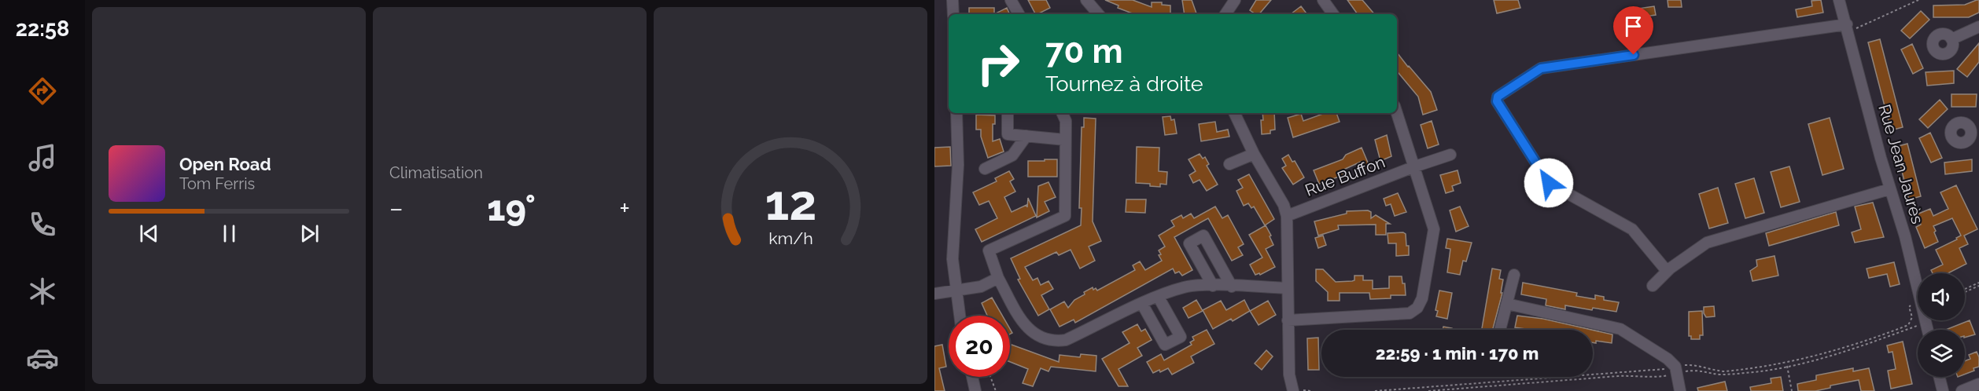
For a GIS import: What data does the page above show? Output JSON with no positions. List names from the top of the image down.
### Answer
{
  "streets": {
    "street": ["Rue Jean Jaurès", "Rue Buffon"]
  },
  "page": {
    "tabs": "22:58",
    "tile": "Climatisation",
    "turn": ["70 m", "Tournez à droite"],
    "song": ["Open Road", "Tom Ferris"],
    "heat": ["−", "19°", "+"],
    "limit": "20",
    "trip": "22:59 · 1 min · 170 m",
    "gauge": ["12", "km/h"]
  }
}
